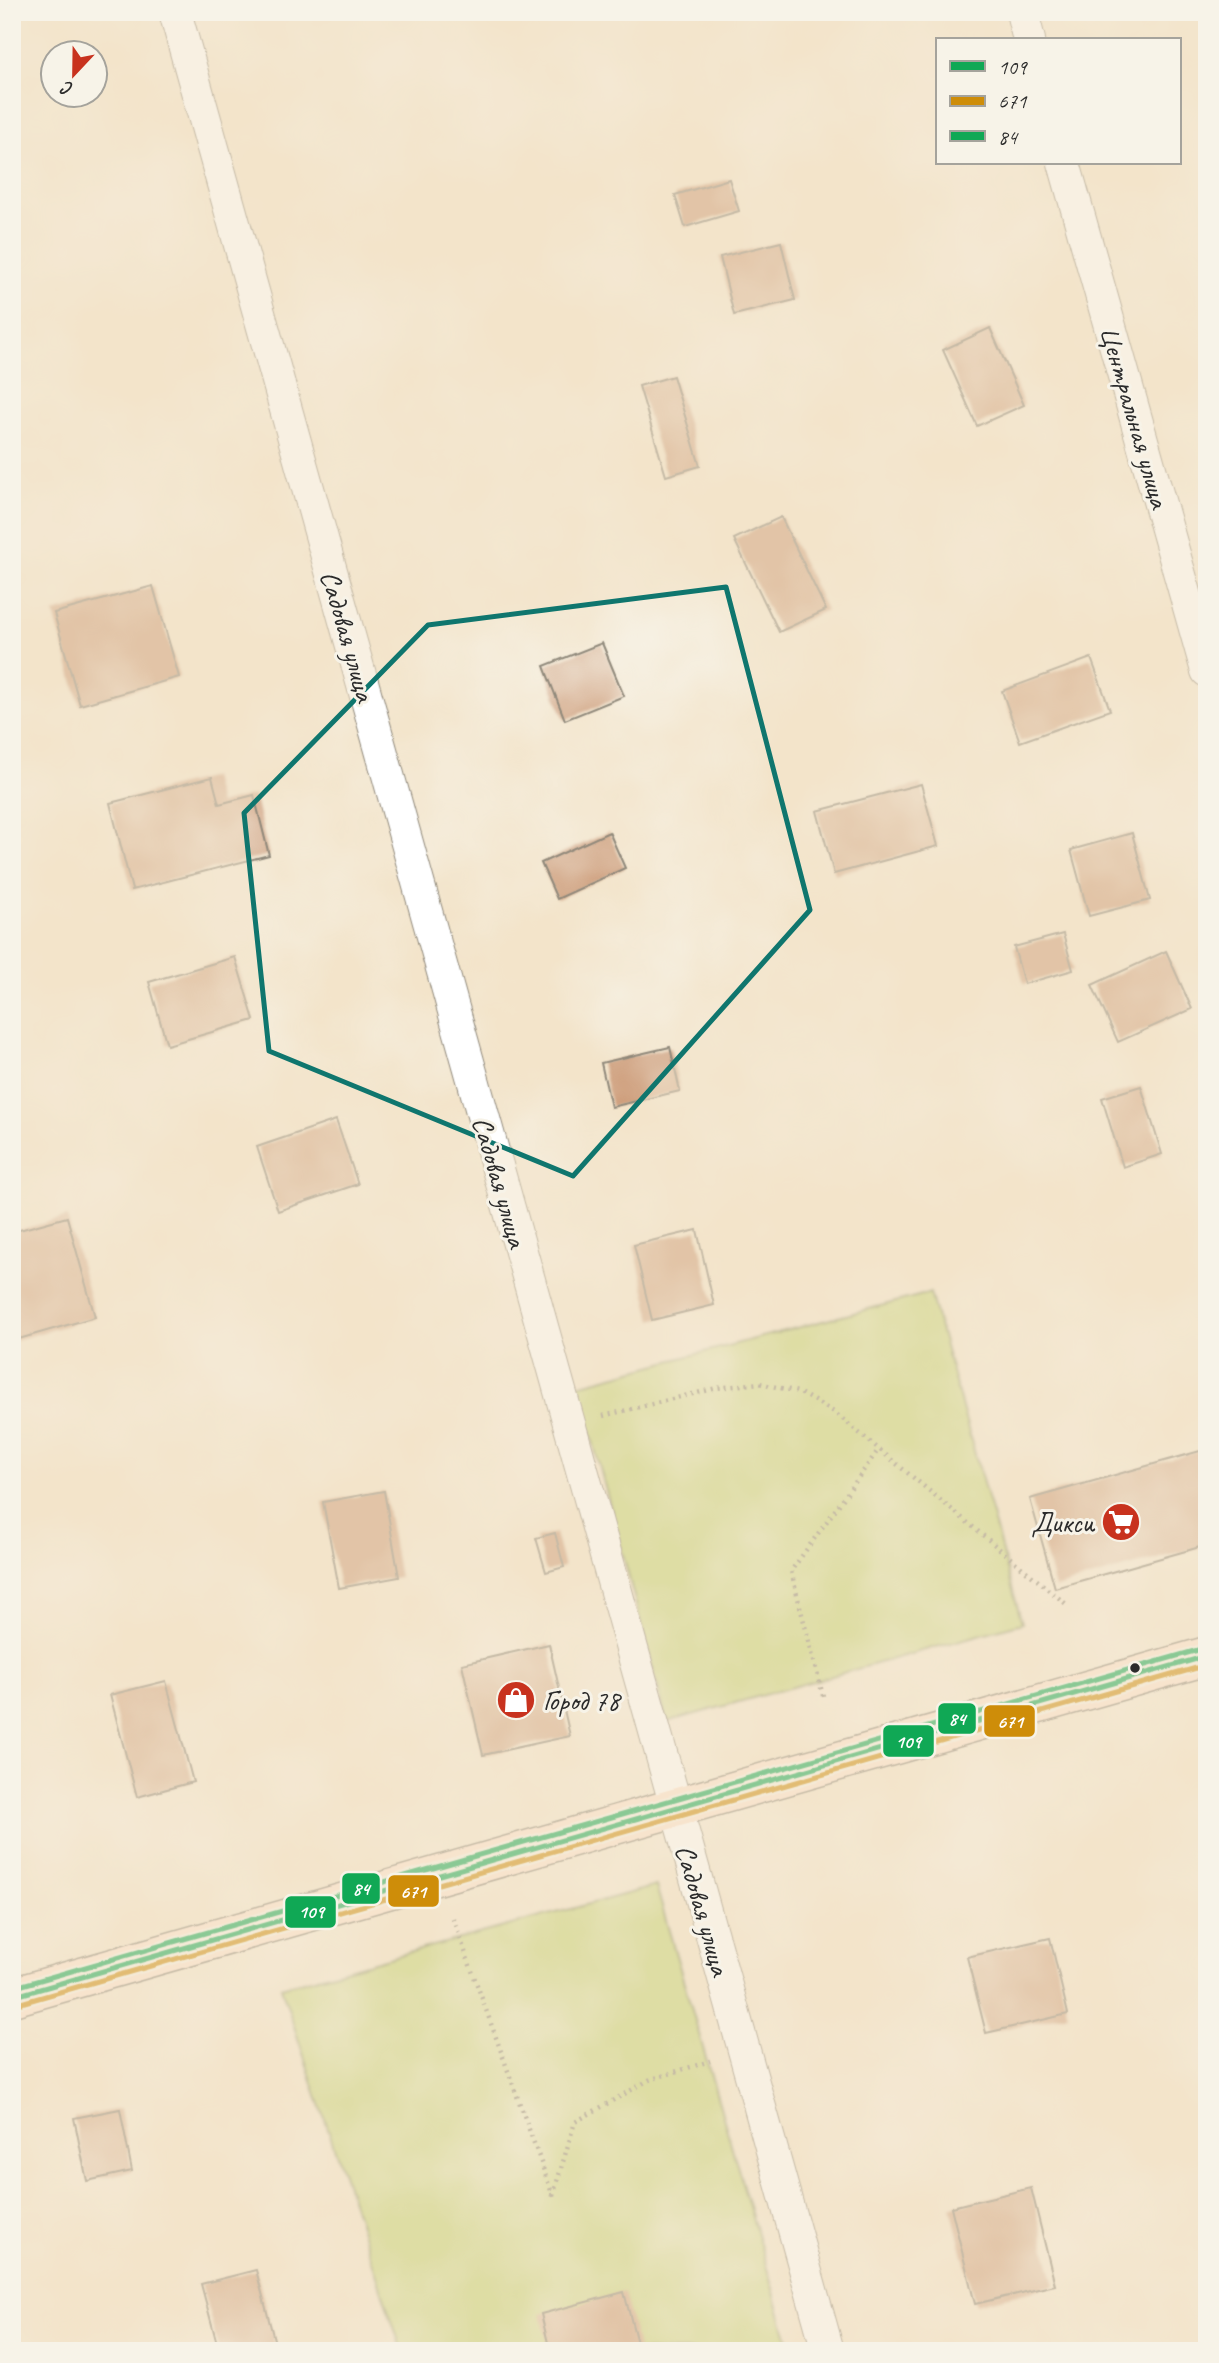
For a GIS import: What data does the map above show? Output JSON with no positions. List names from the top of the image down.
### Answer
{
  "streets": {
    "street": ["Центральная улица", "Садовая улица"]
  },
  "places": {
    "supermarket": ["Дикси"],
    "shop": ["Город 78"]
  },
  "lines": ["transit line 84", "transit line 109", "transit line 671"],
  "legend": ["109", "671", "84"],
  "north": "bottom"
}
